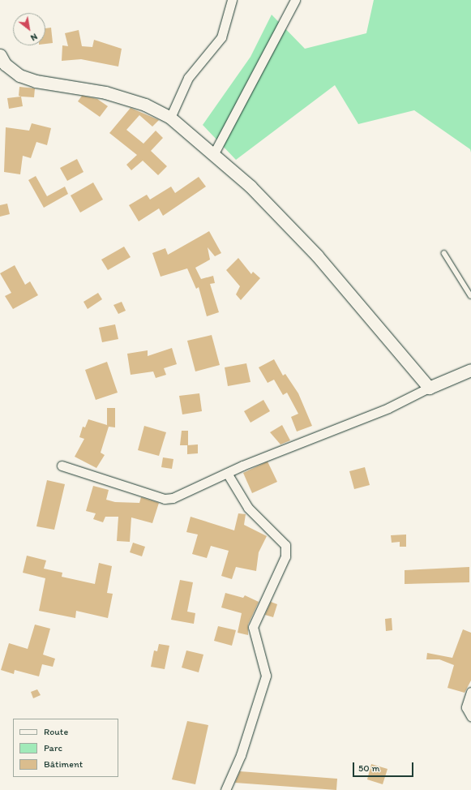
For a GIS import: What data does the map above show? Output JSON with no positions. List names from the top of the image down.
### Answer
{
  "legend": ["Route", "Parc", "Bâtiment"],
  "scale_bar": "50 m",
  "north": "bottom right"
}
